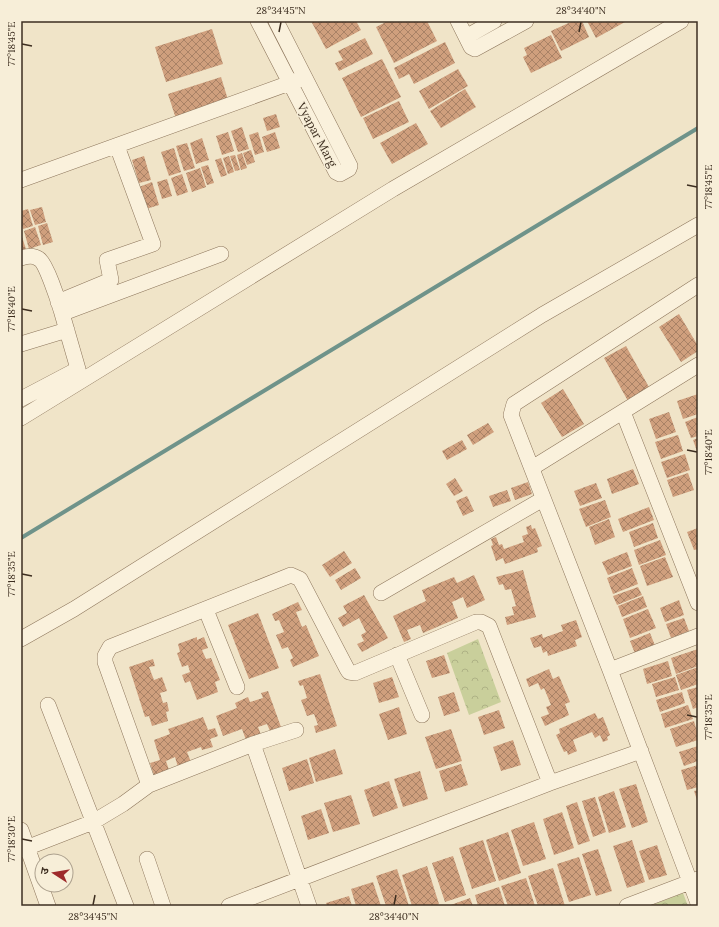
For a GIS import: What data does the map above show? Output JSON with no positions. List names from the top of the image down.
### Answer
{
  "streets": {
    "street": ["Vyapar Marg"]
  },
  "north": "left",
  "coordinates": [
    "28°34'45\"N",
    "28°34'40\"N",
    "77°18'45\"E",
    "77°18'40\"E",
    "77°18'35\"E",
    "77°18'30\"E"
  ]
}
